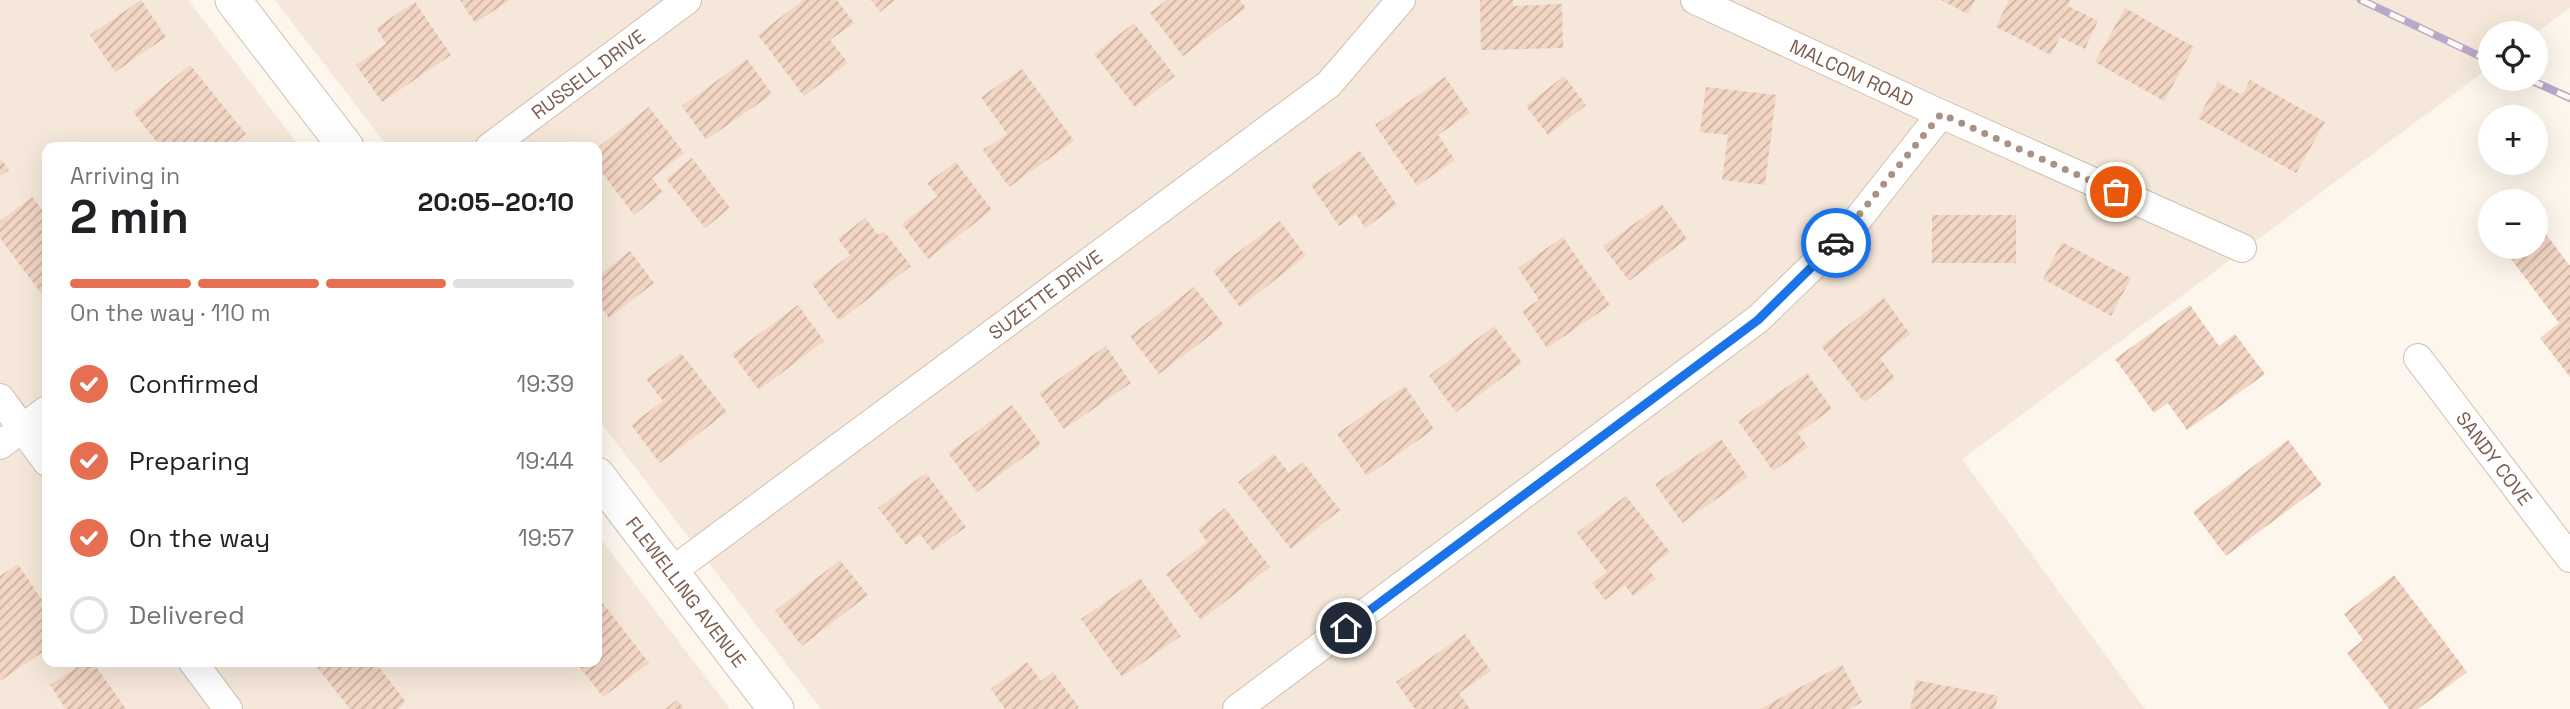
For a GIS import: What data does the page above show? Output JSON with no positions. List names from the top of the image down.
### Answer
{
  "streets": {
    "street": [
      "MALCOM ROAD",
      "RUSSELL DRIVE",
      "SUZETTE DRIVE",
      "SANDY COVE",
      "FLEWELLING AVENUE"
    ]
  },
  "crossings": [
    ["SUZETTE DRIVE", "FLEWELLING AVENUE"]
  ],
  "page": {
    "map_buttons": ["+", "−"],
    "heading": ["2 min", "Arriving in", "20:05–20:10"],
    "bar": "On the way · 110 m",
    "list": [
      ["Confirmed", "19:39"],
      ["Preparing", "19:44"],
      ["On the way", "19:57"],
      "Delivered"
    ]
  }
}
